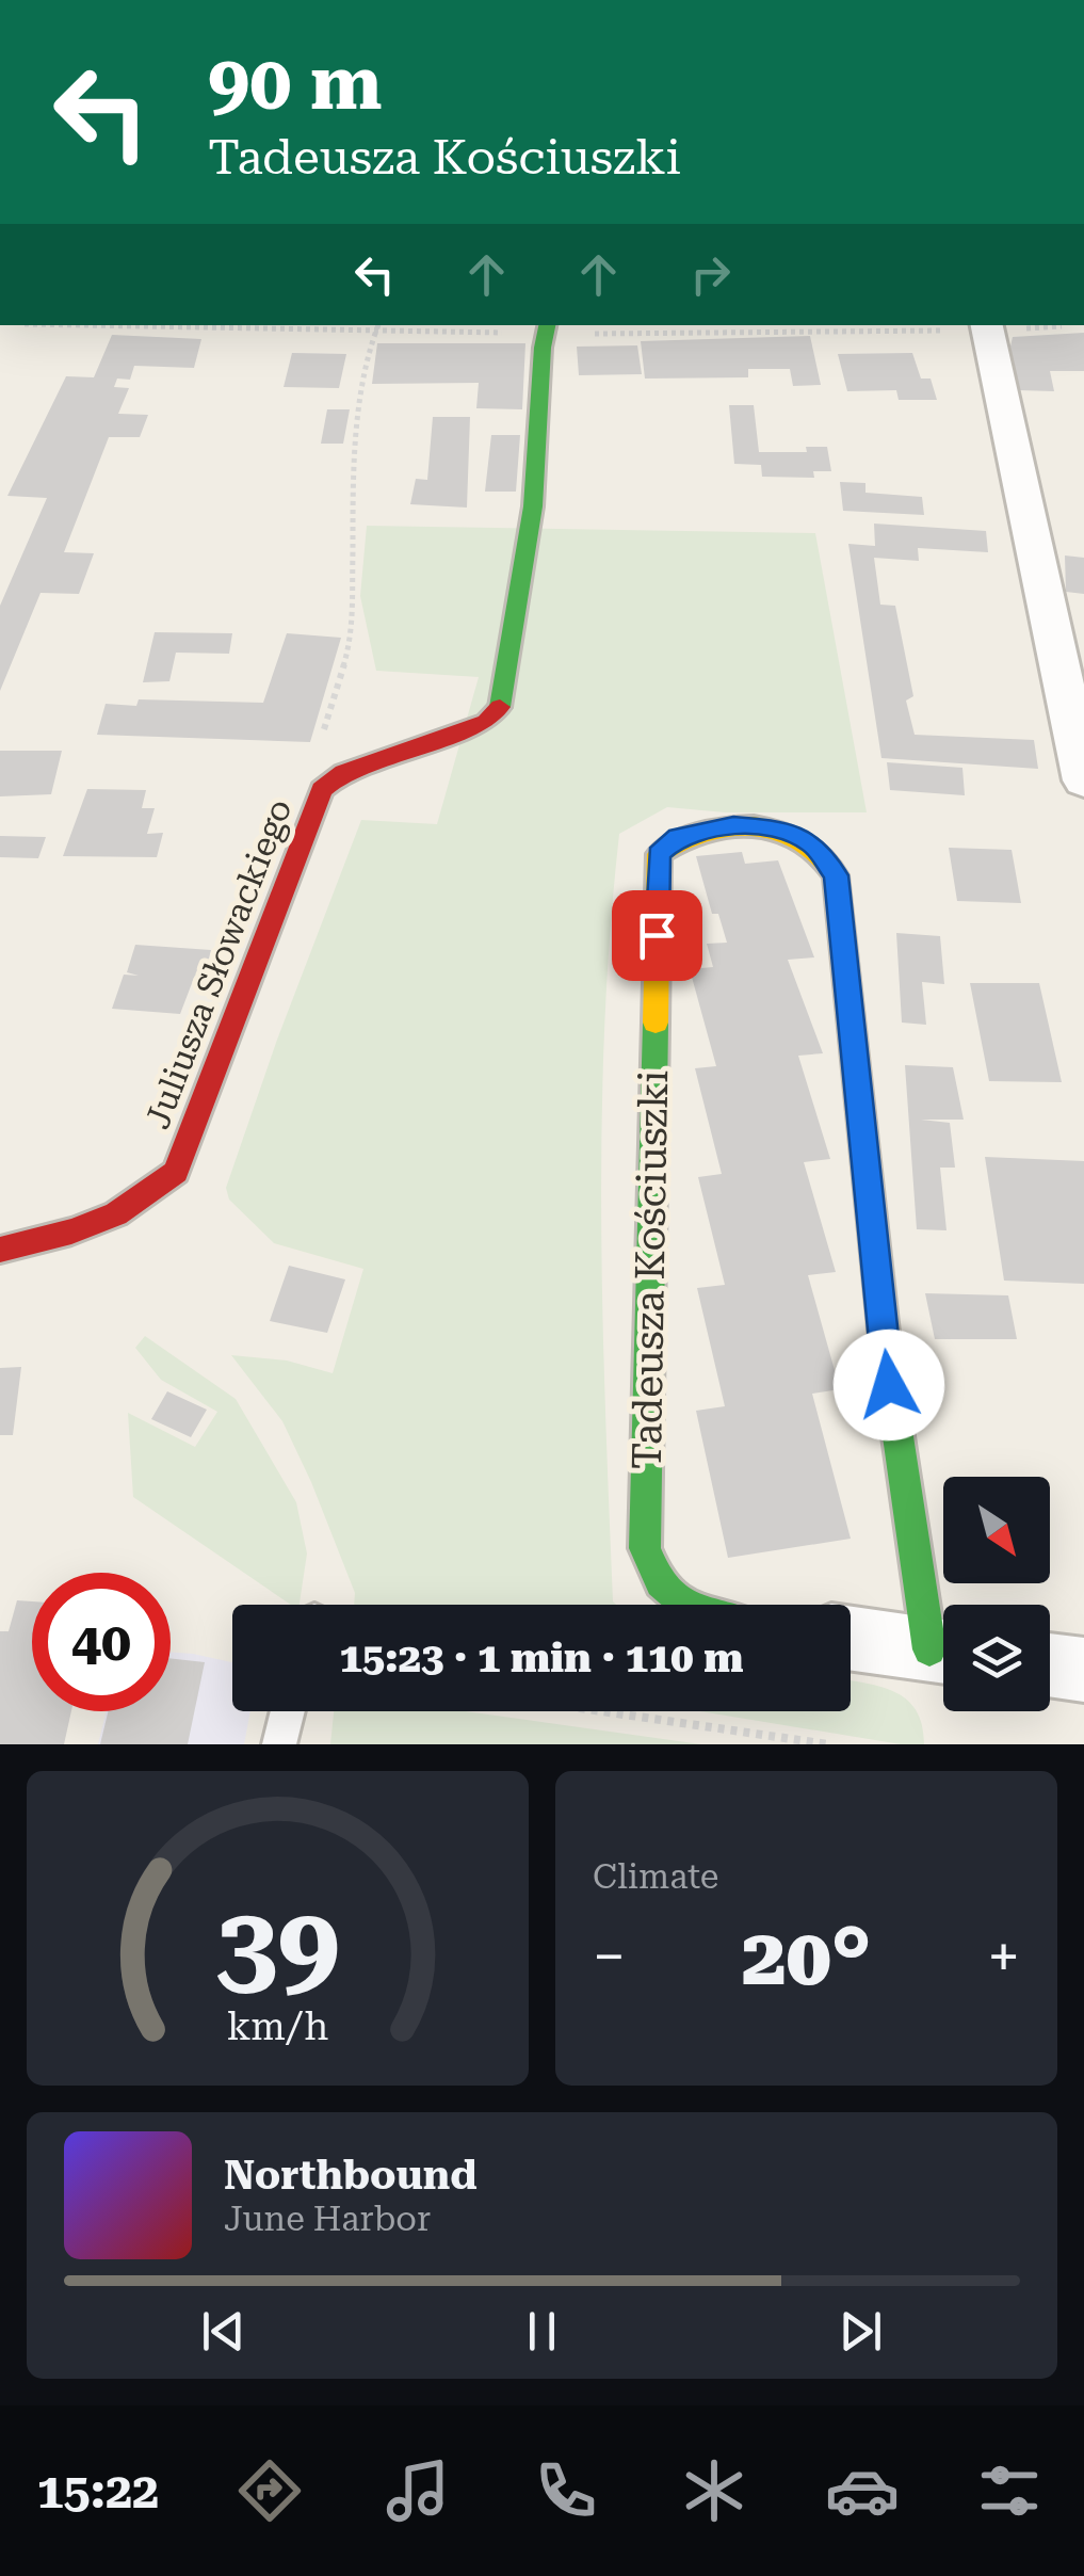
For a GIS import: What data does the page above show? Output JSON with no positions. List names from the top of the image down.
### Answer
{
  "streets": {
    "street": ["Juliusza Słowackiego", "Tadeusza Kościuszki"]
  },
  "north": "bottom right",
  "page": {
    "turn": ["90 m", "Tadeusza Kościuszki"],
    "limit": "40",
    "trip": "15:23 · 1 min · 110 m",
    "tile": "Climate",
    "heat": ["−", "20°", "+"],
    "song": ["Northbound", "June Harbor"],
    "tabs": "15:22",
    "gauge": ["39", "km/h"]
  }
}
